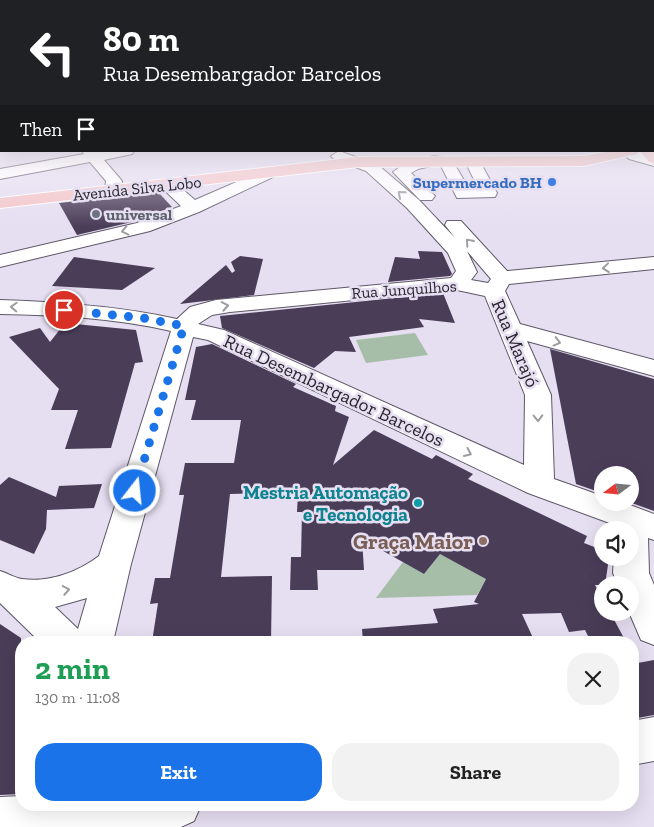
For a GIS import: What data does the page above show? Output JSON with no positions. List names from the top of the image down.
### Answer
{
  "streets": {
    "main road": ["Avenida Silva Lobo"],
    "street": ["Rua Junquilhos", "Rua Marajó", "Rua Desembargador Barcelos"]
  },
  "crossings": [
    ["Rua Junquilhos", "Rua Marajó"],
    ["Rua Junquilhos", "Rua Desembargador Barcelos"],
    ["Rua Marajó", "Rua Desembargador Barcelos"]
  ],
  "places": [
    "Supermercado BH",
    "universal",
    "Mestria Automação e Tecnologia",
    "Graça Maior"
  ],
  "north": "left",
  "page": {
    "turn": ["80 m", "Rua Desembargador Barcelos"],
    "then": "Then",
    "heading": ["2 min", "130 m · 11:08"],
    "buttons": ["Exit", "Share"]
  }
}
